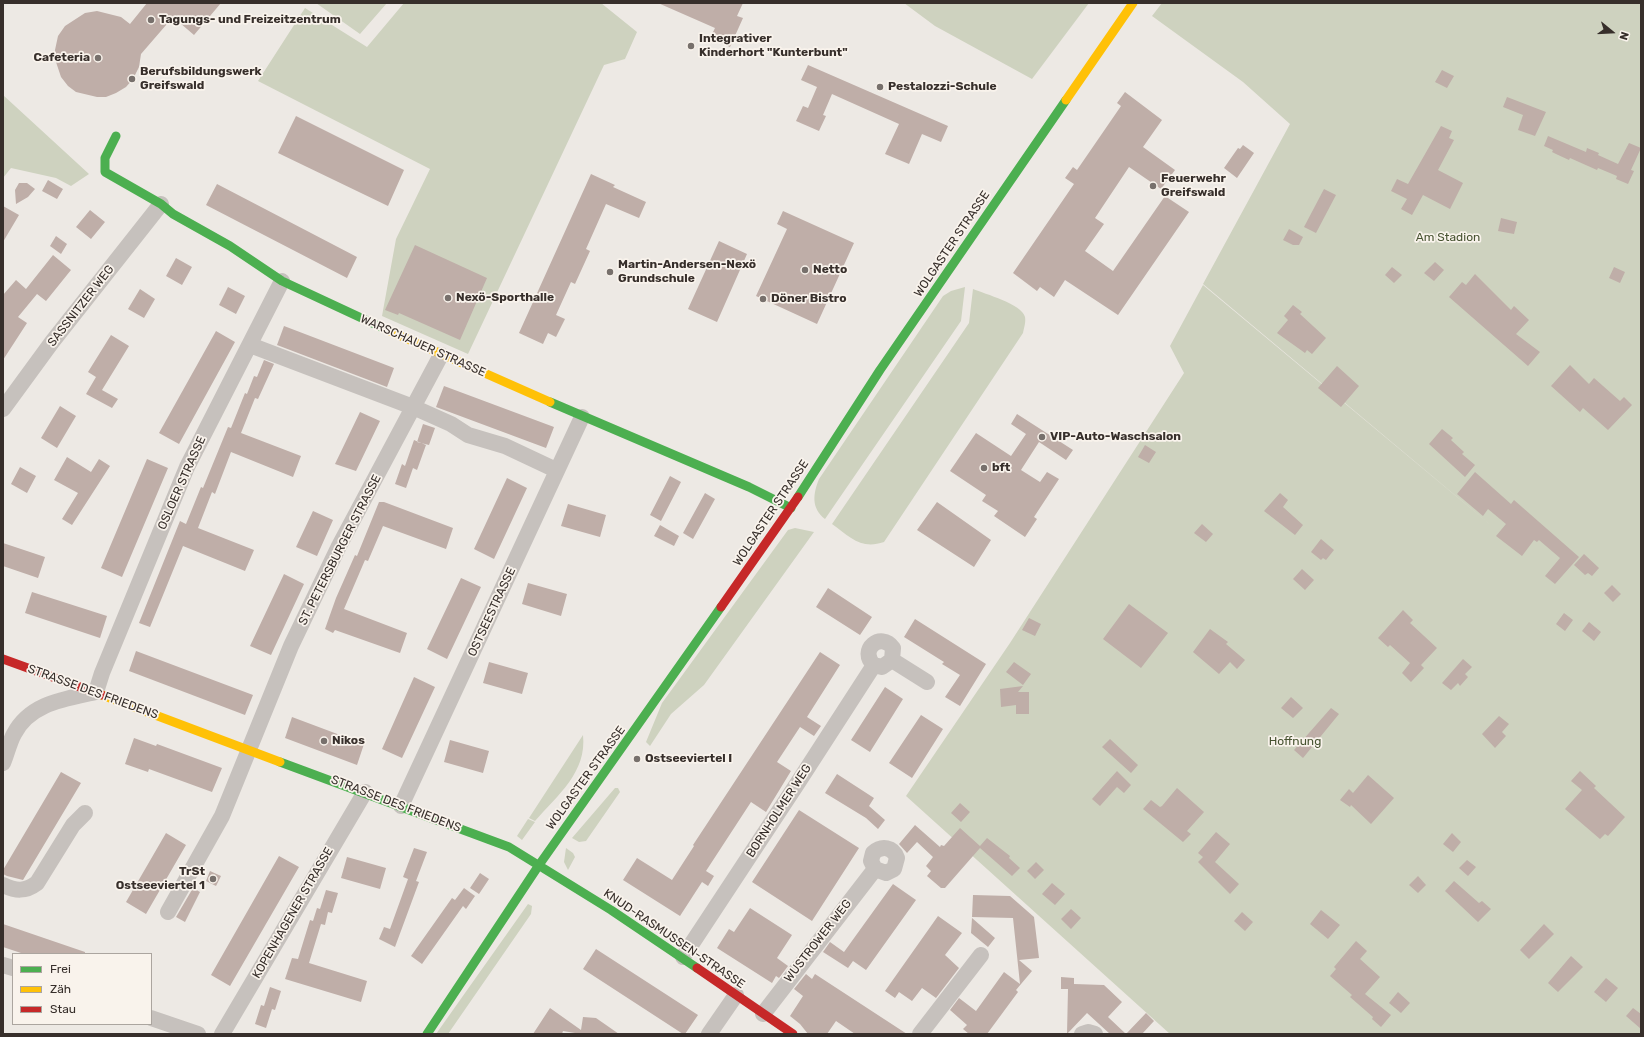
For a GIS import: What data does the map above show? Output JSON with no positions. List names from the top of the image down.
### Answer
{
  "streets": {
    "street": [
      "WOLGASTER STRASSE",
      "SASSNITZER WEG",
      "WARSCHAUER STRASSE",
      "OSLOER STRASSE",
      "ST. PETERSBURGER STRASSE",
      "OSTSEESTRASSE",
      "STRASSE DES FRIEDENS",
      "BORNHOLMER WEG",
      "KOPENHAGENER STRASSE",
      "KNUD-RASMUSSEN-STRASSE",
      "WUSTROWER WEG"
    ]
  },
  "crossings": [
    ["WOLGASTER STRASSE", "WARSCHAUER STRASSE"],
    ["WOLGASTER STRASSE", "STRASSE DES FRIEDENS"],
    ["WOLGASTER STRASSE", "KNUD-RASMUSSEN-STRASSE"],
    ["SASSNITZER WEG", "WARSCHAUER STRASSE"],
    ["WARSCHAUER STRASSE", "OSLOER STRASSE"],
    ["WARSCHAUER STRASSE", "ST. PETERSBURGER STRASSE"],
    ["WARSCHAUER STRASSE", "OSTSEESTRASSE"],
    ["OSLOER STRASSE", "STRASSE DES FRIEDENS"],
    ["ST. PETERSBURGER STRASSE", "STRASSE DES FRIEDENS"],
    ["OSTSEESTRASSE", "STRASSE DES FRIEDENS"],
    ["STRASSE DES FRIEDENS", "KOPENHAGENER STRASSE"],
    ["STRASSE DES FRIEDENS", "KNUD-RASMUSSEN-STRASSE"],
    ["BORNHOLMER WEG", "KNUD-RASMUSSEN-STRASSE"],
    ["KNUD-RASMUSSEN-STRASSE", "WUSTROWER WEG"]
  ],
  "parks": ["Am Stadion", "Hoffnung"],
  "places": [
    "Tagungs- und Freizeitzentrum",
    "Integrativer Kinderhort \"Kunterbunt\"",
    "Cafeteria",
    "Berufsbildungswerk Greifswald",
    "Pestalozzi-Schule",
    "Feuerwehr Greifswald",
    "Netto",
    "Martin-Andersen-Nexö Grundschule",
    "Nexö-Sporthalle",
    "Döner Bistro",
    "VIP-Auto-Waschsalon",
    "bft",
    "Nikos",
    "Ostseeviertel I",
    "TrSt Ostseeviertel 1"
  ],
  "legend": ["Frei", "Zäh", "Stau"],
  "north": "right"
}
